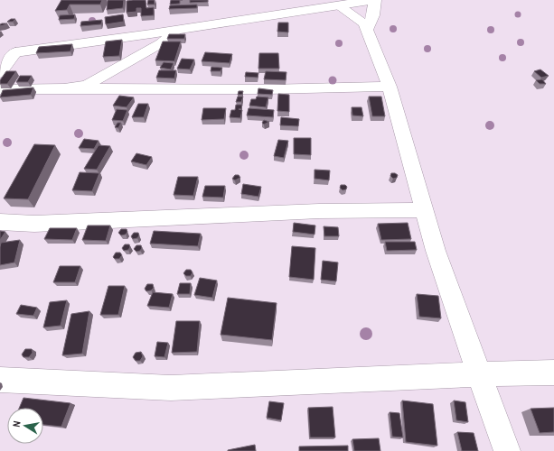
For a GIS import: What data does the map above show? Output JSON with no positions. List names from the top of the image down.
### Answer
{
  "north": "left"
}
